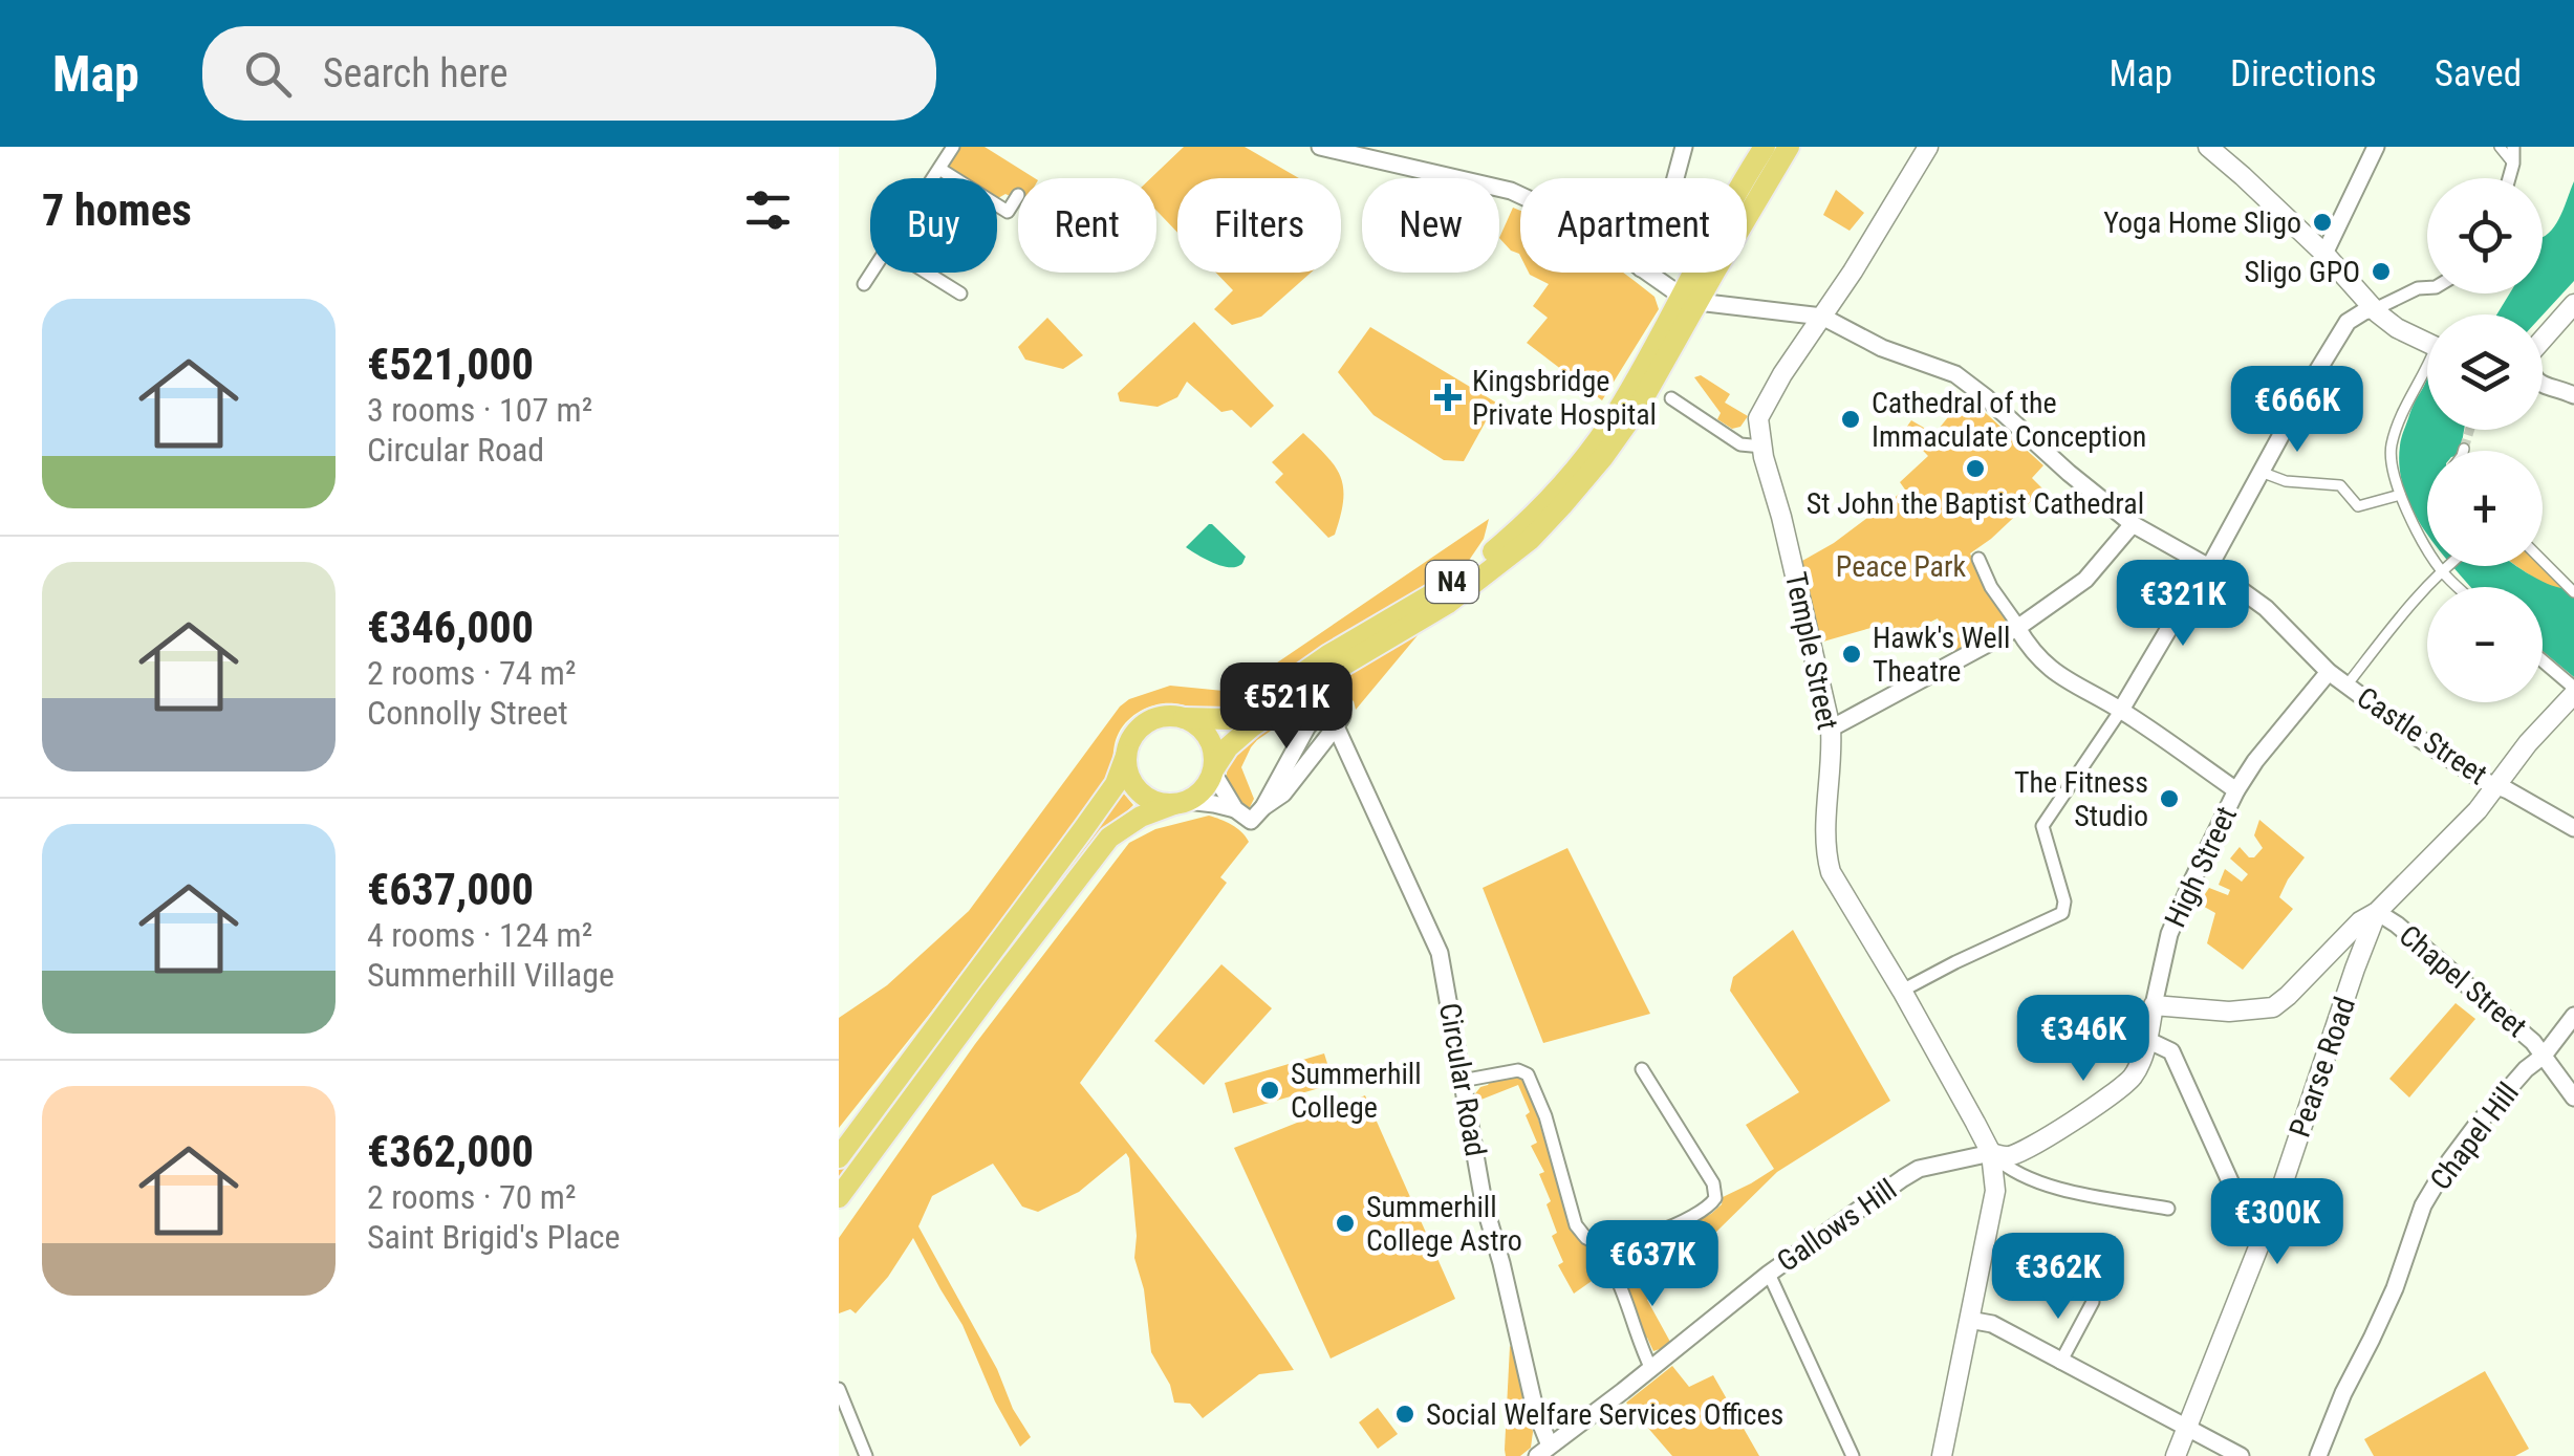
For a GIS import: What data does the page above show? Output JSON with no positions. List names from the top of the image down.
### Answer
{
  "streets": {
    "highway": ["N4"],
    "main road": ["Temple Street", "Pearse Road"],
    "street": [
      "Castle Street",
      "High Street",
      "Chapel Street",
      "Circular Road",
      "Chapel Hill",
      "Gallows Hill"
    ]
  },
  "crossings": [
    ["Temple Street", "Castle Street"],
    ["Temple Street", "Gallows Hill"],
    ["Castle Street", "High Street"],
    ["Chapel Street", "Pearse Road"],
    ["Chapel Street", "Chapel Hill"],
    ["Circular Road", "Gallows Hill"]
  ],
  "parks": ["Peace Park"],
  "places": {
    "other": [
      "Yoga Home Sligo",
      "Sligo GPO",
      "Cathedral of the Immaculate Conception",
      "St John the Baptist Cathedral",
      "Hawk's Well Theatre",
      "The Fitness Studio",
      "Summerhill College",
      "Summerhill College Astro",
      "Social Welfare Services Offices"
    ],
    "health": ["Kingsbridge Private Hospital"]
  },
  "page": {
    "header": "Map",
    "search": "Search here",
    "nav": ["Map", "Directions", "Saved"],
    "heading": "7 homes",
    "map_buttons": ["+", "−"],
    "chip": [
      "Buy",
      "Rent",
      "Filters",
      "New",
      "Apartment"
    ],
    "list": [
      {
        "name": "€521,000",
        "note": "3 rooms · 107 m² · Circular Road"
      },
      {
        "name": "€346,000",
        "note": "2 rooms · 74 m² · Connolly Street"
      },
      {
        "name": "€637,000",
        "note": "4 rooms · 124 m² · Summerhill Village"
      },
      {
        "name": "€362,000",
        "note": "2 rooms · 70 m² · Saint Brigid's Place"
      }
    ],
    "price": [
      "€666K",
      "€321K",
      "€521K",
      "€346K",
      "€300K",
      "€637K",
      "€362K"
    ]
  }
}
